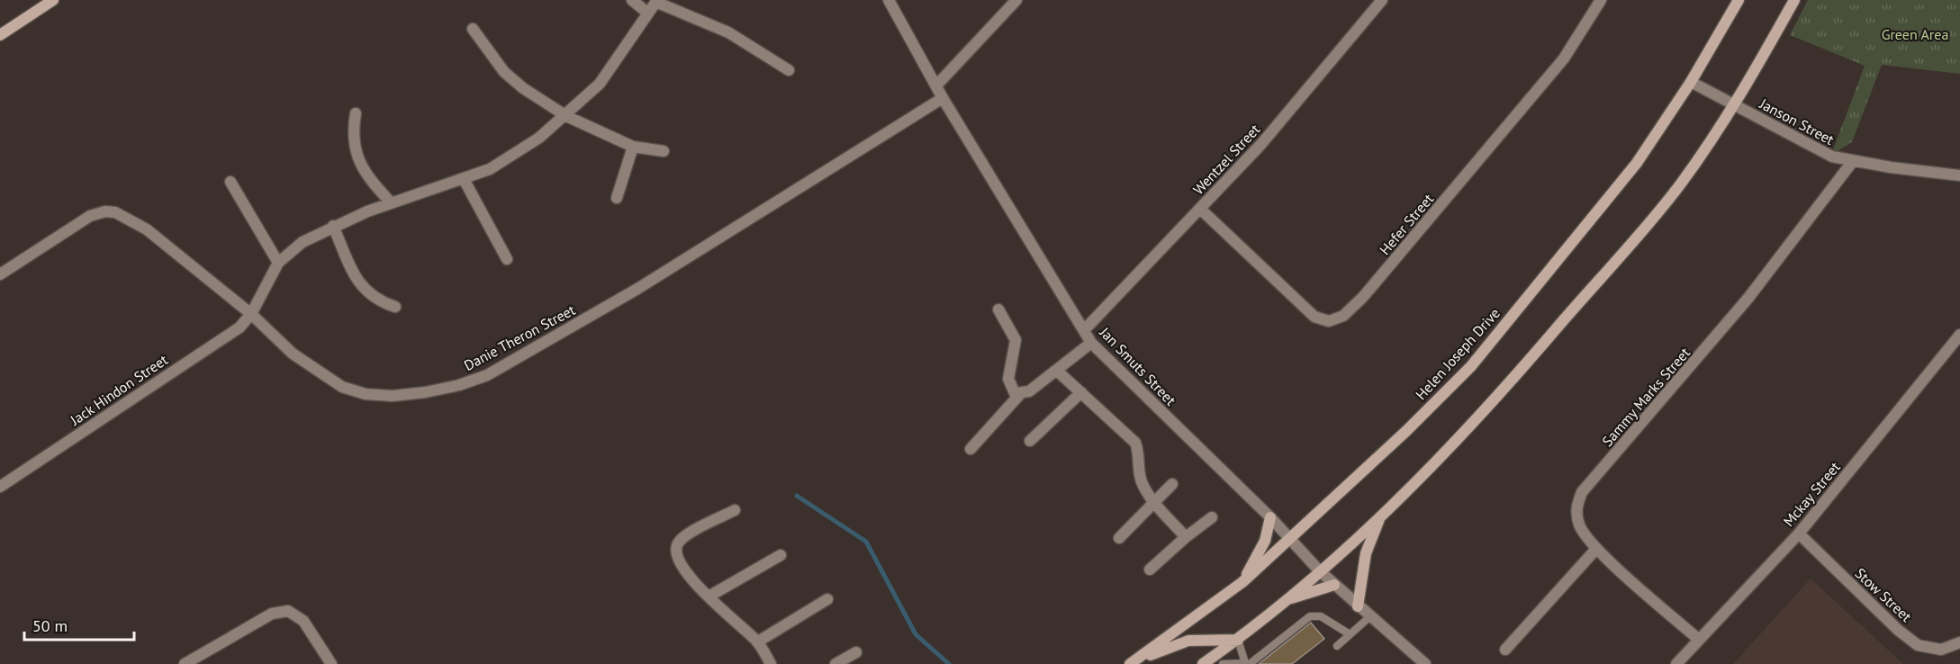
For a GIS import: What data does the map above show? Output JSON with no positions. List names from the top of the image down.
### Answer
{
  "streets": {
    "street": [
      "Janson Street",
      "Wentzel Street",
      "Hefer Street",
      "Danie Theron Street",
      "Helen Joseph Drive",
      "Jan Smuts Street",
      "Jack Hindon Street",
      "Sammy Marks Street",
      "Mckay Street",
      "Stow Street"
    ]
  },
  "crossings": [
    ["Janson Street", "Helen Joseph Drive"],
    ["Janson Street", "Sammy Marks Street"],
    ["Wentzel Street", "Hefer Street"],
    ["Wentzel Street", "Jan Smuts Street"],
    ["Danie Theron Street", "Jan Smuts Street"],
    ["Danie Theron Street", "Jack Hindon Street"],
    ["Helen Joseph Drive", "Jan Smuts Street"],
    ["Sammy Marks Street", "Mckay Street"],
    ["Mckay Street", "Stow Street"]
  ],
  "parks": ["Green Area"],
  "scale_bar": "50 m"
}
